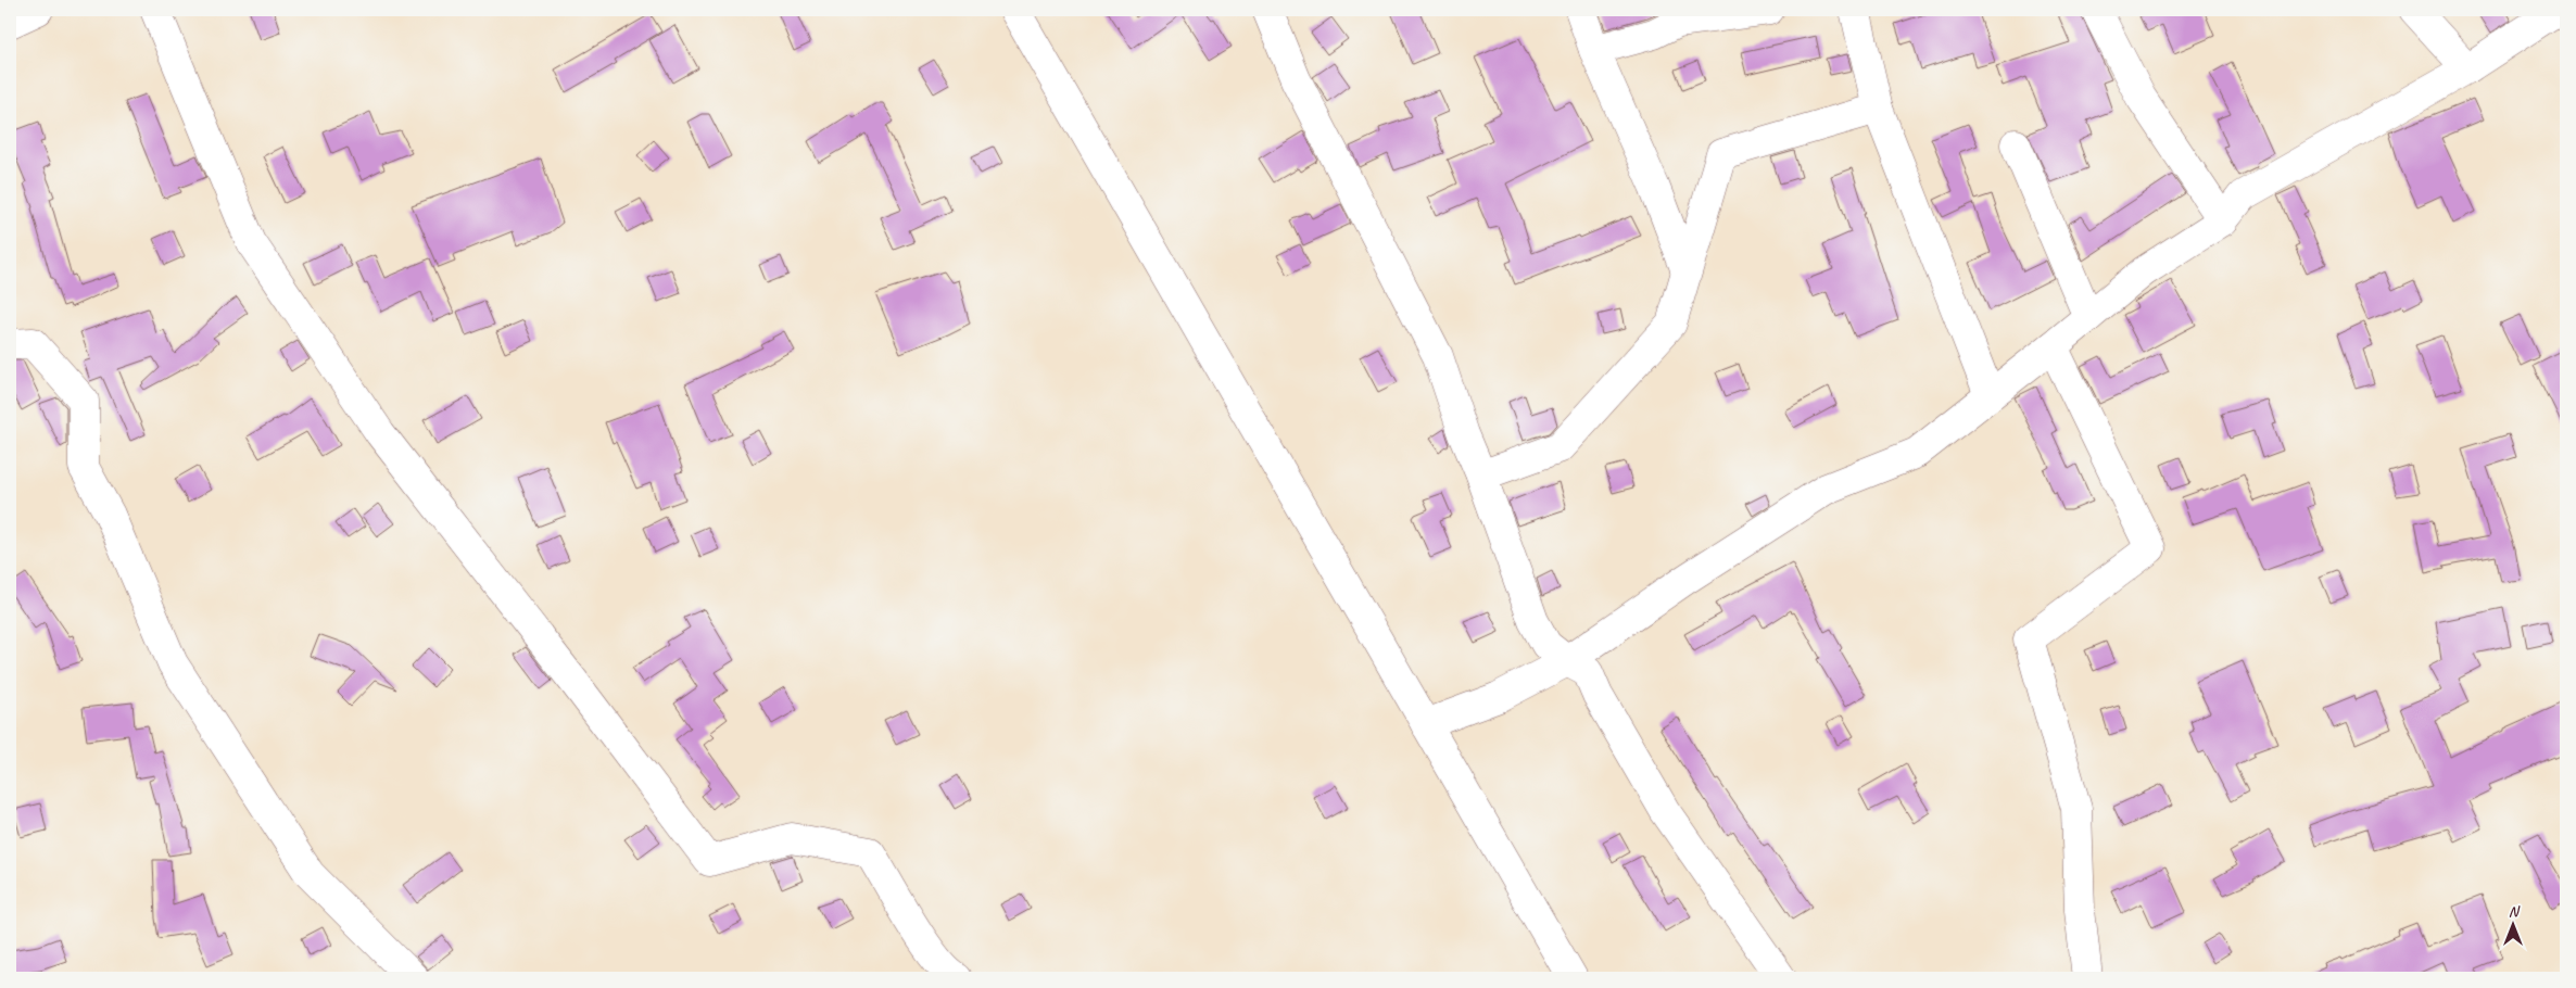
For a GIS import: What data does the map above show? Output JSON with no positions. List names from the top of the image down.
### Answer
{
  "north": "top"
}
